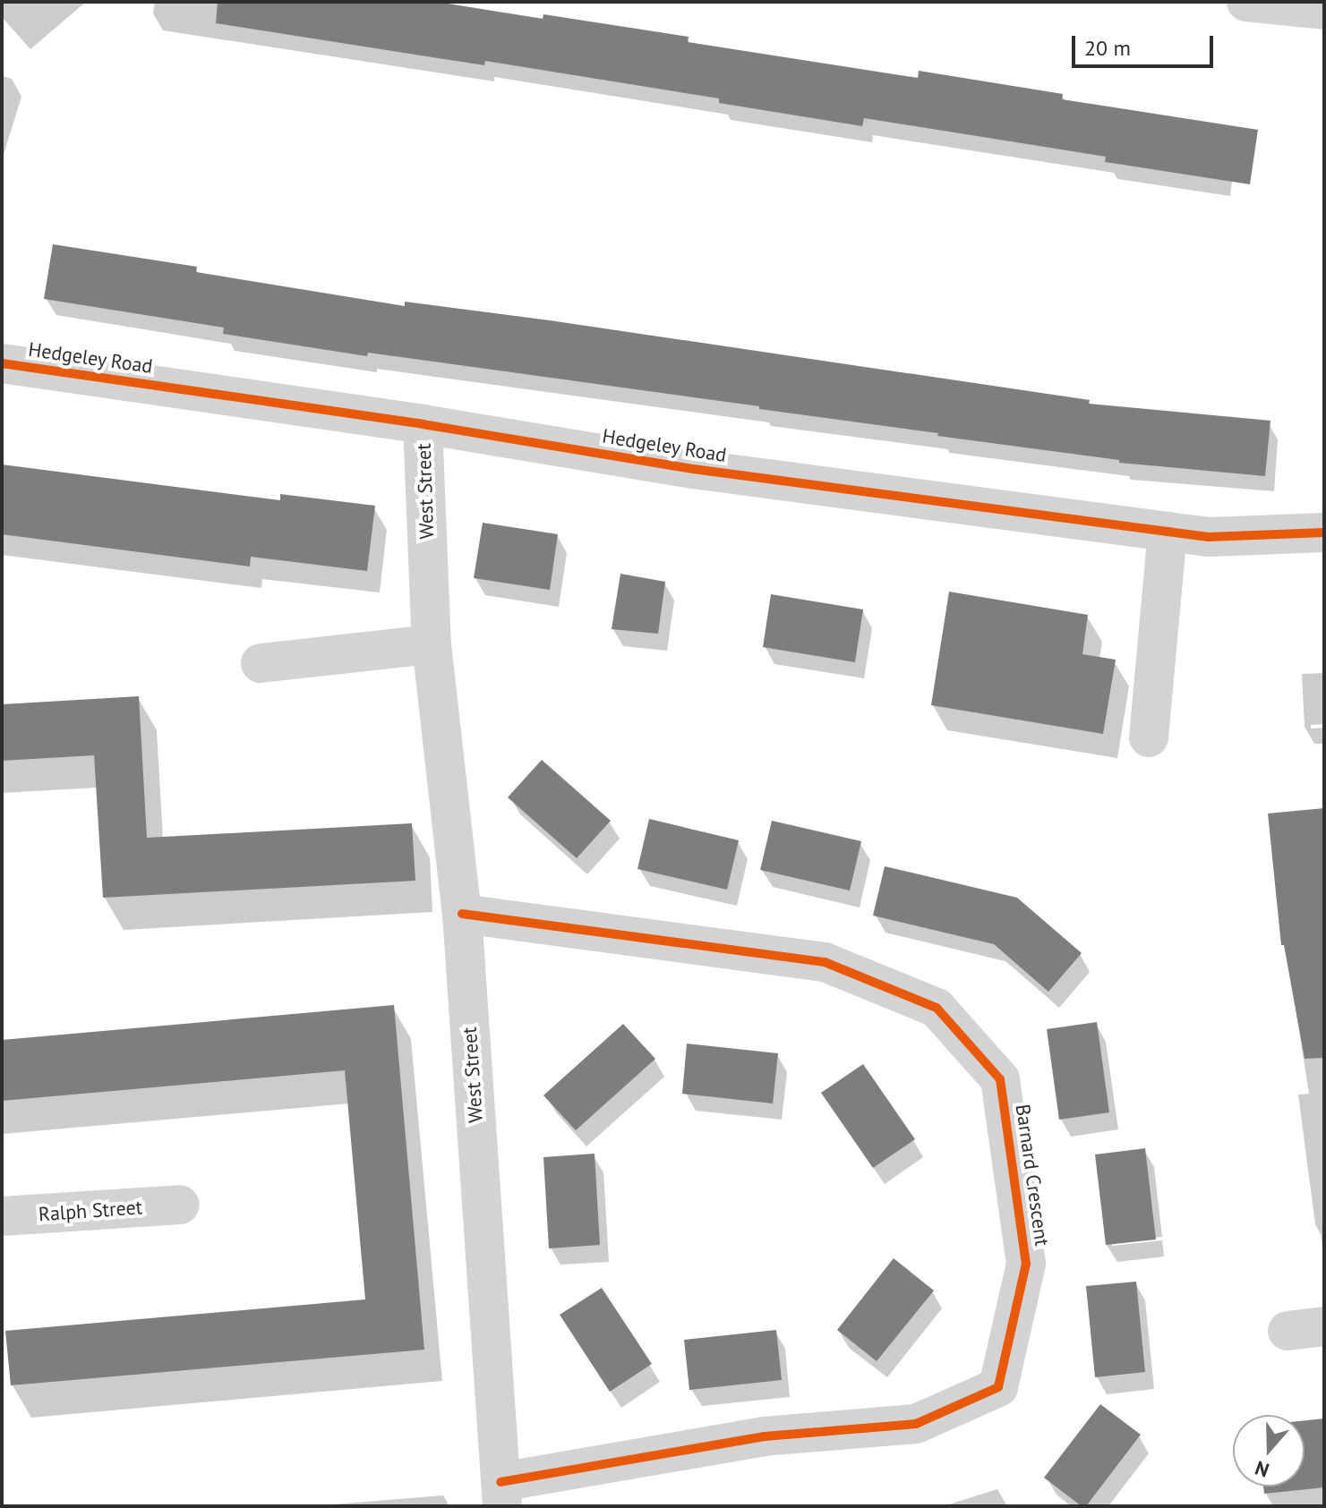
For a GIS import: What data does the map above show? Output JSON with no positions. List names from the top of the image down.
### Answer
{
  "streets": {
    "street": [
      "Hedgeley Road",
      "West Street",
      "Barnard Crescent",
      "Ralph Street"
    ]
  },
  "crossings": [
    ["Hedgeley Road", "West Street"],
    ["West Street", "Barnard Crescent"]
  ],
  "scale_bar": "20 m",
  "north": "bottom"
}
